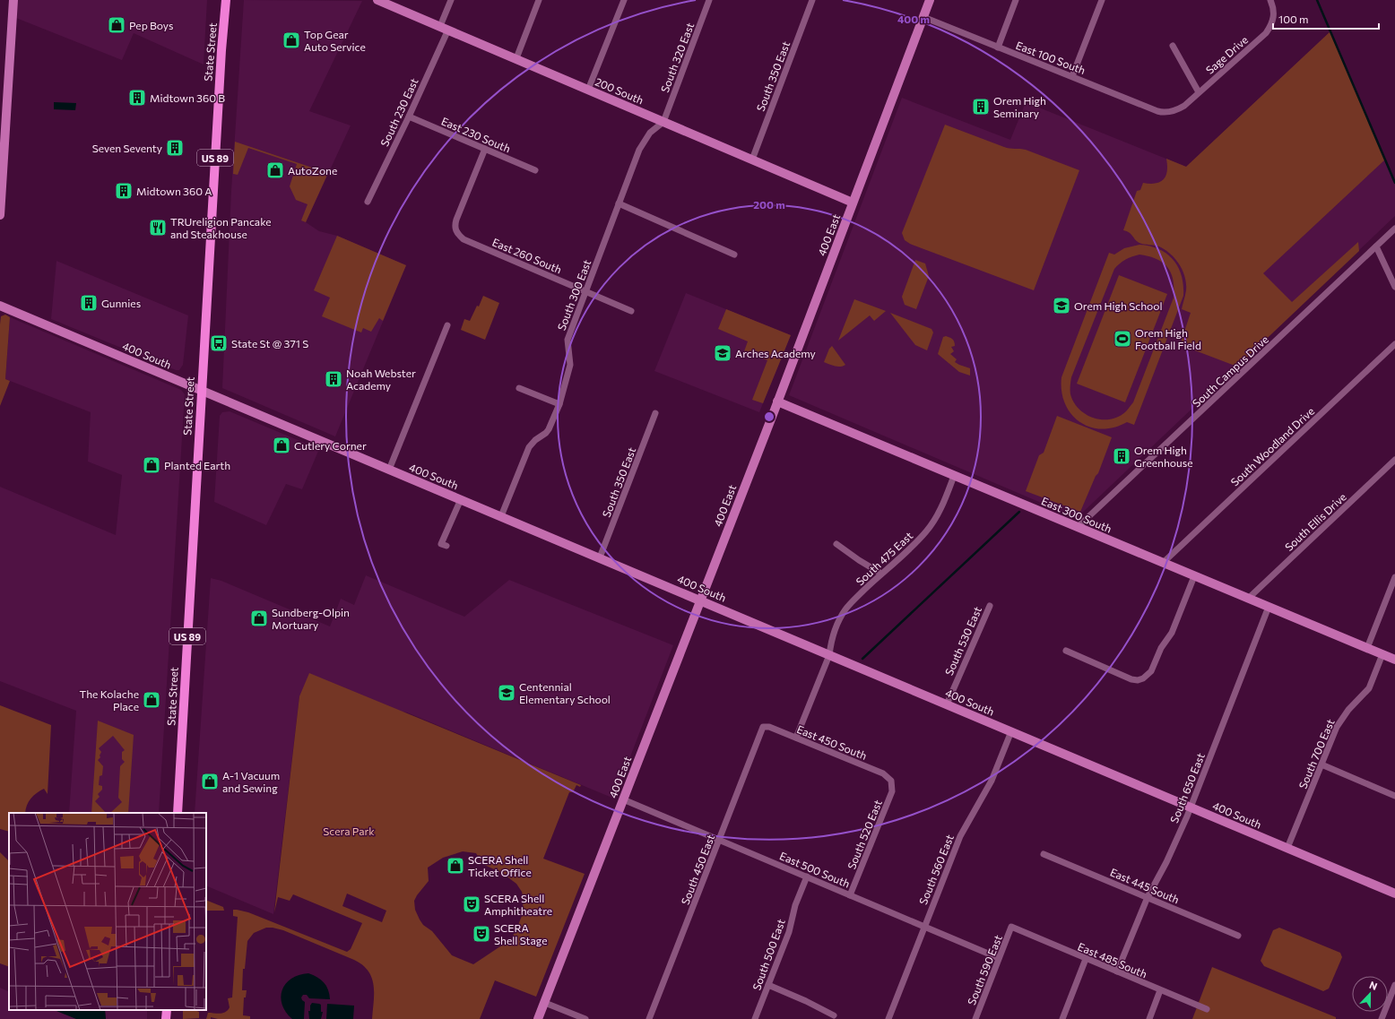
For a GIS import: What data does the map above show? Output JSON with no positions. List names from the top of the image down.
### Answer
{
  "streets": {
    "main road": ["State Street", "US 89"],
    "street": [
      "Sage Drive",
      "South 320 East",
      "East 100 South",
      "South 350 East",
      "200 South",
      "South 230 East",
      "East 230 South",
      "400 East",
      "East 260 South",
      "South 300 East",
      "400 South",
      "South Campus Drive",
      "South Woodland Drive",
      "East 300 South",
      "South Ellis Drive",
      "South 475 East",
      "South 530 East",
      "East 450 South",
      "South 700 East",
      "South 650 East",
      "South 520 East",
      "South 450 East",
      "East 500 South",
      "South 560 East",
      "East 445 South",
      "South 500 East",
      "East 485 South",
      "South 590 East"
    ]
  },
  "crossings": [
    ["State Street", "400 South"],
    ["Sage Drive", "East 100 South"],
    ["South 320 East", "200 South"],
    ["South 320 East", "South 300 East"],
    ["East 100 South", "400 East"],
    ["South 350 East", "200 South"],
    ["South 350 East", "400 South"],
    ["200 South", "South 230 East"],
    ["200 South", "400 East"],
    ["200 South", "South 300 East"],
    ["South 230 East", "East 230 South"],
    ["East 230 South", "East 260 South"],
    ["400 East", "400 South"],
    ["400 East", "East 300 South"],
    ["400 East", "East 500 South"],
    ["East 260 South", "South 300 East"],
    ["South 300 East", "400 South"],
    ["400 South", "South 475 East"],
    ["400 South", "South 530 East"],
    ["400 South", "South 700 East"],
    ["400 South", "South 650 East"],
    ["400 South", "South 560 East"],
    ["South Campus Drive", "East 300 South"],
    ["South Woodland Drive", "East 300 South"],
    ["East 300 South", "South Ellis Drive"],
    ["East 300 South", "South 475 East"],
    ["East 300 South", "South 700 East"],
    ["East 300 South", "South 650 East"],
    ["South 475 East", "East 450 South"],
    ["East 450 South", "South 520 East"],
    ["East 450 South", "South 450 East"],
    ["South 650 East", "East 445 South"],
    ["South 650 East", "East 485 South"],
    ["South 520 East", "East 500 South"],
    ["South 450 East", "East 500 South"],
    ["East 500 South", "South 560 East"],
    ["East 500 South", "South 500 East"],
    ["East 500 South", "South 590 East"],
    ["East 485 South", "South 590 East"]
  ],
  "parks": ["Scera Park"],
  "places": {
    "shop": [
      "Pep Boys",
      "Top Gear Auto Service",
      "AutoZone",
      "Cutlery Corner",
      "Planted Earth",
      "Sundberg-Olpin Mortuary",
      "The Kolache Place",
      "A-1 Vacuum and Sewing",
      "SCERA Shell Ticket Office"
    ],
    "building": [
      "Midtown 360 B",
      "Orem High Seminary",
      "Seven Seventy",
      "Midtown 360 A",
      "Gunnies",
      "Noah Webster Academy",
      "Orem High Greenhouse"
    ],
    "restaurant": ["TRUreligion Pancake and Steakhouse"],
    "school or university": ["Orem High School", "Arches Academy", "Centennial Elementary School"],
    "sports": ["Orem High Football Field"],
    "bus stop": ["State St @ 371 S"],
    "theatre": ["SCERA Shell Amphitheatre", "SCERA Shell Stage"]
  },
  "scale_bar": "100 m",
  "north": "top",
  "rings": ["400 m", "200 m"]
}
